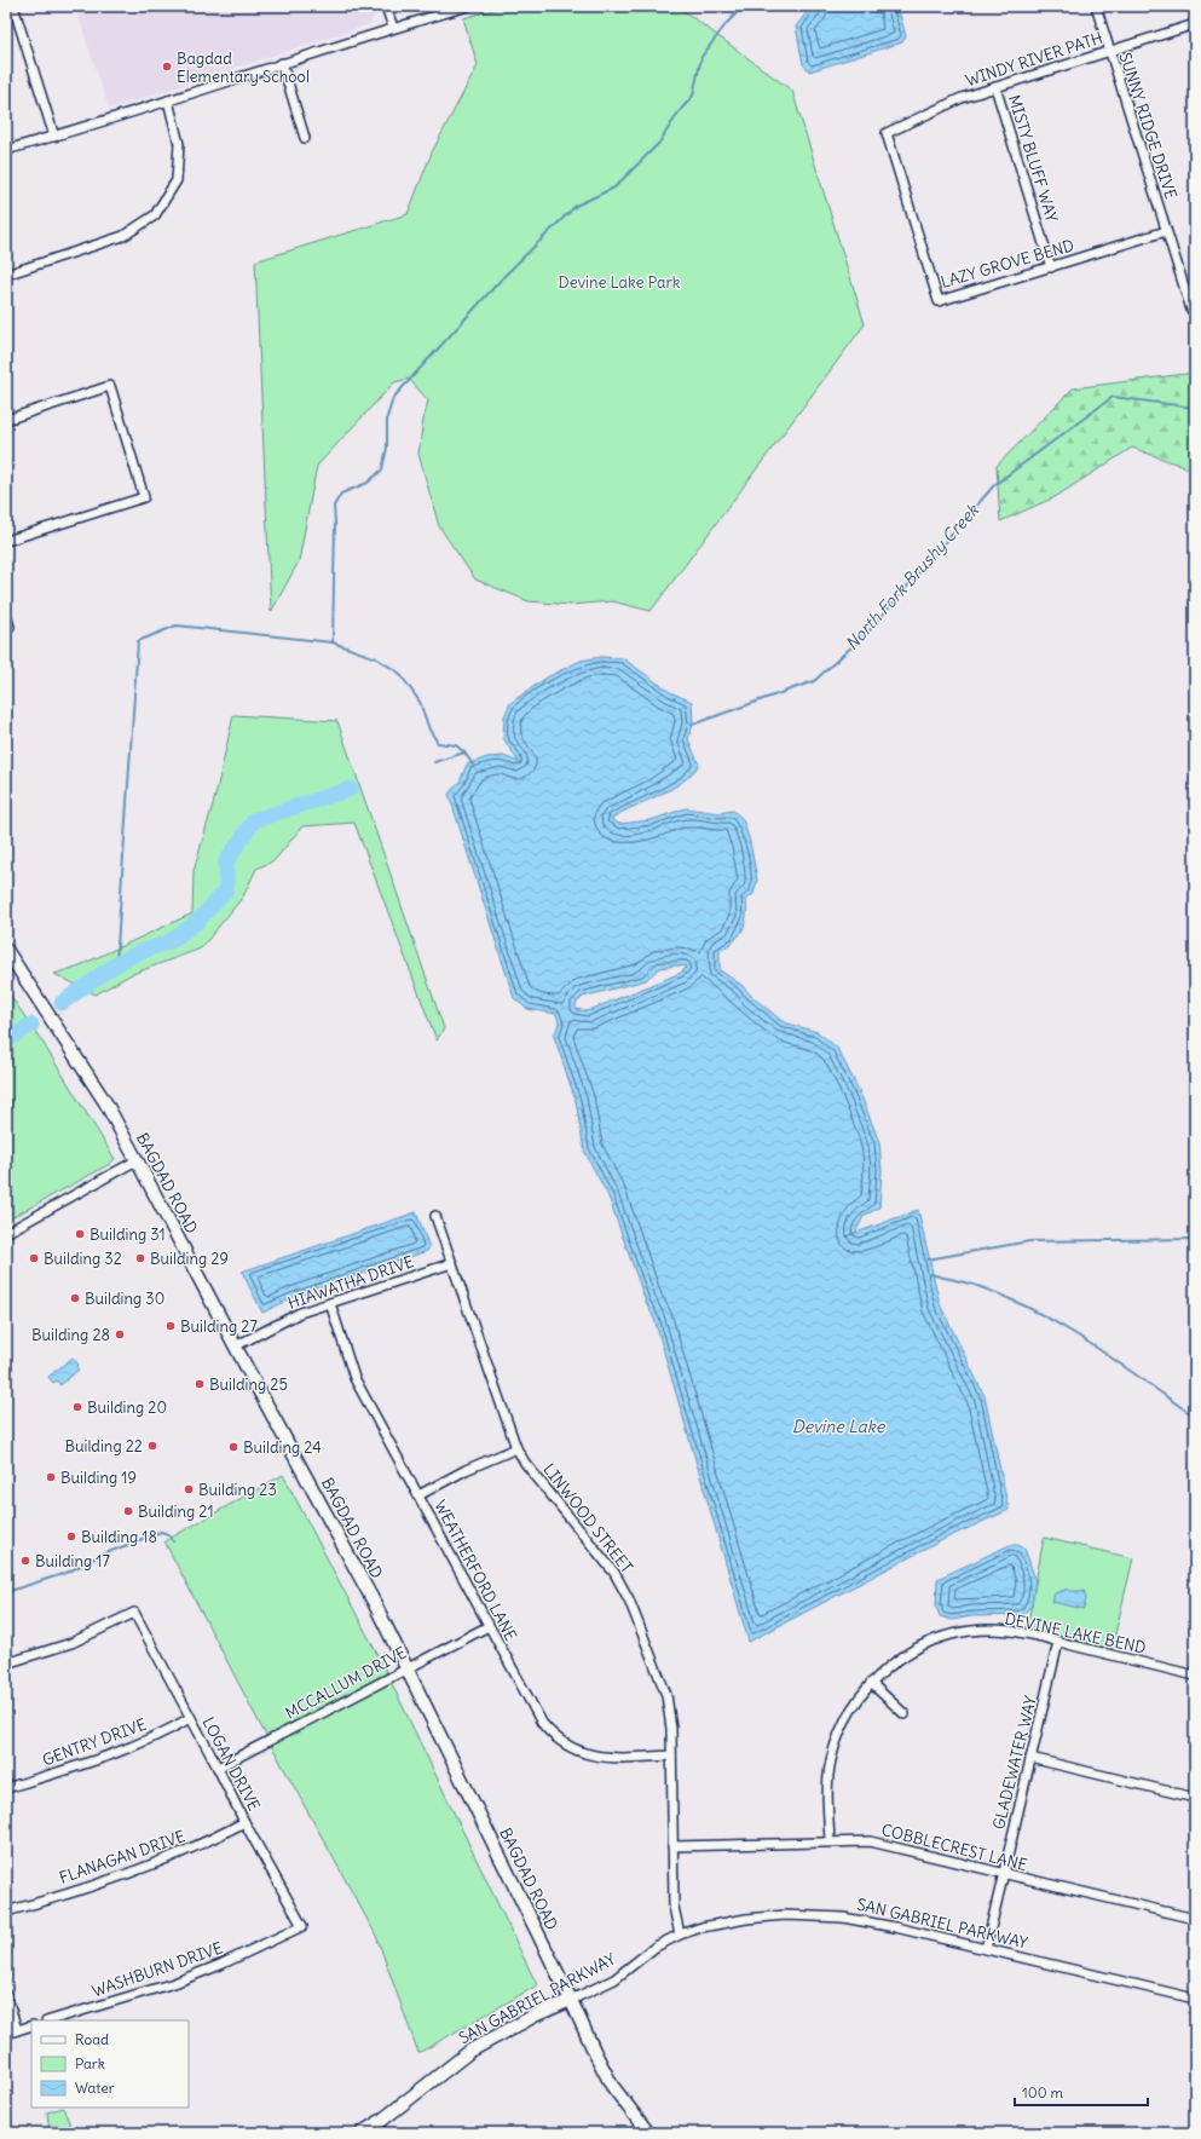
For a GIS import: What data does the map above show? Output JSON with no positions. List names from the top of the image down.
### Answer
{
  "streets": {
    "street": [
      "WINDY RIVER PATH",
      "SUNNY RIDGE DRIVE",
      "MISTY BLUFF WAY",
      "LAZY GROVE BEND",
      "BAGDAD ROAD",
      "HIAWATHA DRIVE",
      "LINWOOD STREET",
      "WEATHERFORD LANE",
      "DEVINE LAKE BEND",
      "MCCALLUM DRIVE",
      "GENTRY DRIVE",
      "GLADEWATER WAY",
      "LOGAN DRIVE",
      "COBBLECREST LANE",
      "FLANAGAN DRIVE",
      "SAN GABRIEL PARKWAY",
      "WASHBURN DRIVE"
    ]
  },
  "crossings": [
    ["WINDY RIVER PATH", "SUNNY RIDGE DRIVE"],
    ["WINDY RIVER PATH", "MISTY BLUFF WAY"],
    ["WINDY RIVER PATH", "LAZY GROVE BEND"],
    ["SUNNY RIDGE DRIVE", "LAZY GROVE BEND"],
    ["MISTY BLUFF WAY", "LAZY GROVE BEND"],
    ["BAGDAD ROAD", "HIAWATHA DRIVE"],
    ["BAGDAD ROAD", "MCCALLUM DRIVE"],
    ["BAGDAD ROAD", "SAN GABRIEL PARKWAY"],
    ["HIAWATHA DRIVE", "LINWOOD STREET"],
    ["HIAWATHA DRIVE", "WEATHERFORD LANE"],
    ["LINWOOD STREET", "WEATHERFORD LANE"],
    ["LINWOOD STREET", "COBBLECREST LANE"],
    ["LINWOOD STREET", "SAN GABRIEL PARKWAY"],
    ["WEATHERFORD LANE", "MCCALLUM DRIVE"],
    ["DEVINE LAKE BEND", "GLADEWATER WAY"],
    ["DEVINE LAKE BEND", "COBBLECREST LANE"],
    ["MCCALLUM DRIVE", "LOGAN DRIVE"],
    ["GENTRY DRIVE", "LOGAN DRIVE"],
    ["GLADEWATER WAY", "COBBLECREST LANE"],
    ["GLADEWATER WAY", "SAN GABRIEL PARKWAY"],
    ["LOGAN DRIVE", "FLANAGAN DRIVE"],
    ["LOGAN DRIVE", "WASHBURN DRIVE"]
  ],
  "water": ["North Fork Brushy Creek", "Devine Lake"],
  "parks": ["Devine Lake Park"],
  "places": [
    "Bagdad Elementary School",
    "Building 31",
    "Building 32",
    "Building 29",
    "Building 30",
    "Building 27",
    "Building 28",
    "Building 25",
    "Building 20",
    "Building 22",
    "Building 24",
    "Building 19",
    "Building 23",
    "Building 21",
    "Building 18",
    "Building 17"
  ],
  "legend": ["Road", "Park", "Water"],
  "scale_bar": "100 m"
}
